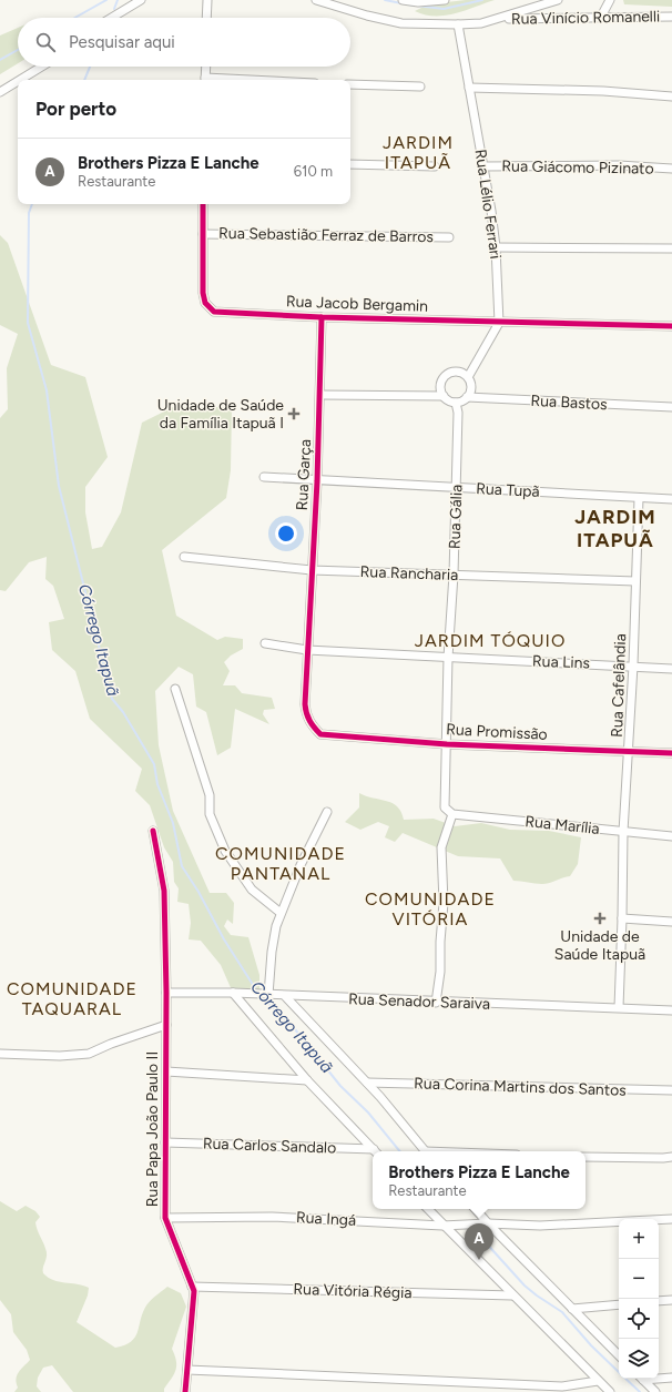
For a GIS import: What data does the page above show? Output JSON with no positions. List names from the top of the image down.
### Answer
{
  "streets": {
    "street": [
      "Rua Vinício Romanelli",
      "Rua Giácomo Pizinato",
      "Rua Lélio Ferrari",
      "Rua Sebastião Ferraz de Barros",
      "Rua Jacob Bergamin",
      "Rua Bastos",
      "Rua Garça",
      "Rua Tupã",
      "Rua Gália",
      "Rua Rancharia",
      "Rua Lins",
      "Rua Cafelândia",
      "Rua Promissão",
      "Rua Marília",
      "Rua Senador Saraiva",
      "Rua Corina Martins dos Santos",
      "Rua Papa João Paulo II",
      "Rua Carlos Sandalo",
      "Rua Ingá",
      "Rua Vitória Régia"
    ]
  },
  "crossings": [
    ["Rua Giácomo Pizinato", "Rua Lélio Ferrari"],
    ["Rua Lélio Ferrari", "Rua Jacob Bergamin"],
    ["Rua Sebastião Ferraz de Barros", "Rua Jacob Bergamin"],
    ["Rua Jacob Bergamin", "Rua Garça"],
    ["Rua Bastos", "Rua Gália"],
    ["Rua Garça", "Rua Tupã"],
    ["Rua Garça", "Rua Rancharia"],
    ["Rua Garça", "Rua Lins"],
    ["Rua Garça", "Rua Promissão"],
    ["Rua Tupã", "Rua Gália"],
    ["Rua Tupã", "Rua Cafelândia"],
    ["Rua Gália", "Rua Rancharia"],
    ["Rua Gália", "Rua Lins"],
    ["Rua Gália", "Rua Promissão"],
    ["Rua Gália", "Rua Marília"],
    ["Rua Rancharia", "Rua Cafelândia"],
    ["Rua Lins", "Rua Cafelândia"],
    ["Rua Cafelândia", "Rua Promissão"],
    ["Rua Cafelândia", "Rua Marília"],
    ["Rua Cafelândia", "Rua Senador Saraiva"],
    ["Rua Senador Saraiva", "Rua Papa João Paulo II"],
    ["Rua Papa João Paulo II", "Rua Carlos Sandalo"],
    ["Rua Papa João Paulo II", "Rua Ingá"],
    ["Rua Papa João Paulo II", "Rua Vitória Régia"]
  ],
  "districts": [
    "JARDIM ITAPUÃ",
    "JARDIM ITAPUÃ",
    "JARDIM TÓQUIO",
    "COMUNIDADE PANTANAL",
    "COMUNIDADE VITÓRIA",
    "COMUNIDADE TAQUARAL"
  ],
  "water": ["Córrego Itapuã"],
  "places": {
    "health": ["Unidade de Saúde da Família Itapuã I", "Unidade de Saúde Itapuã"]
  },
  "page": {
    "search": "Pesquisar aqui",
    "heading": "Por perto",
    "list": [
      {
        "mark": "A",
        "name": "Brothers Pizza E Lanche",
        "note": "Restaurante",
        "value": "610 m"
      }
    ],
    "popup": ["Brothers Pizza E Lanche", "Restaurante"],
    "map_buttons": ["+", "−"],
    "pins": "A"
  }
}
